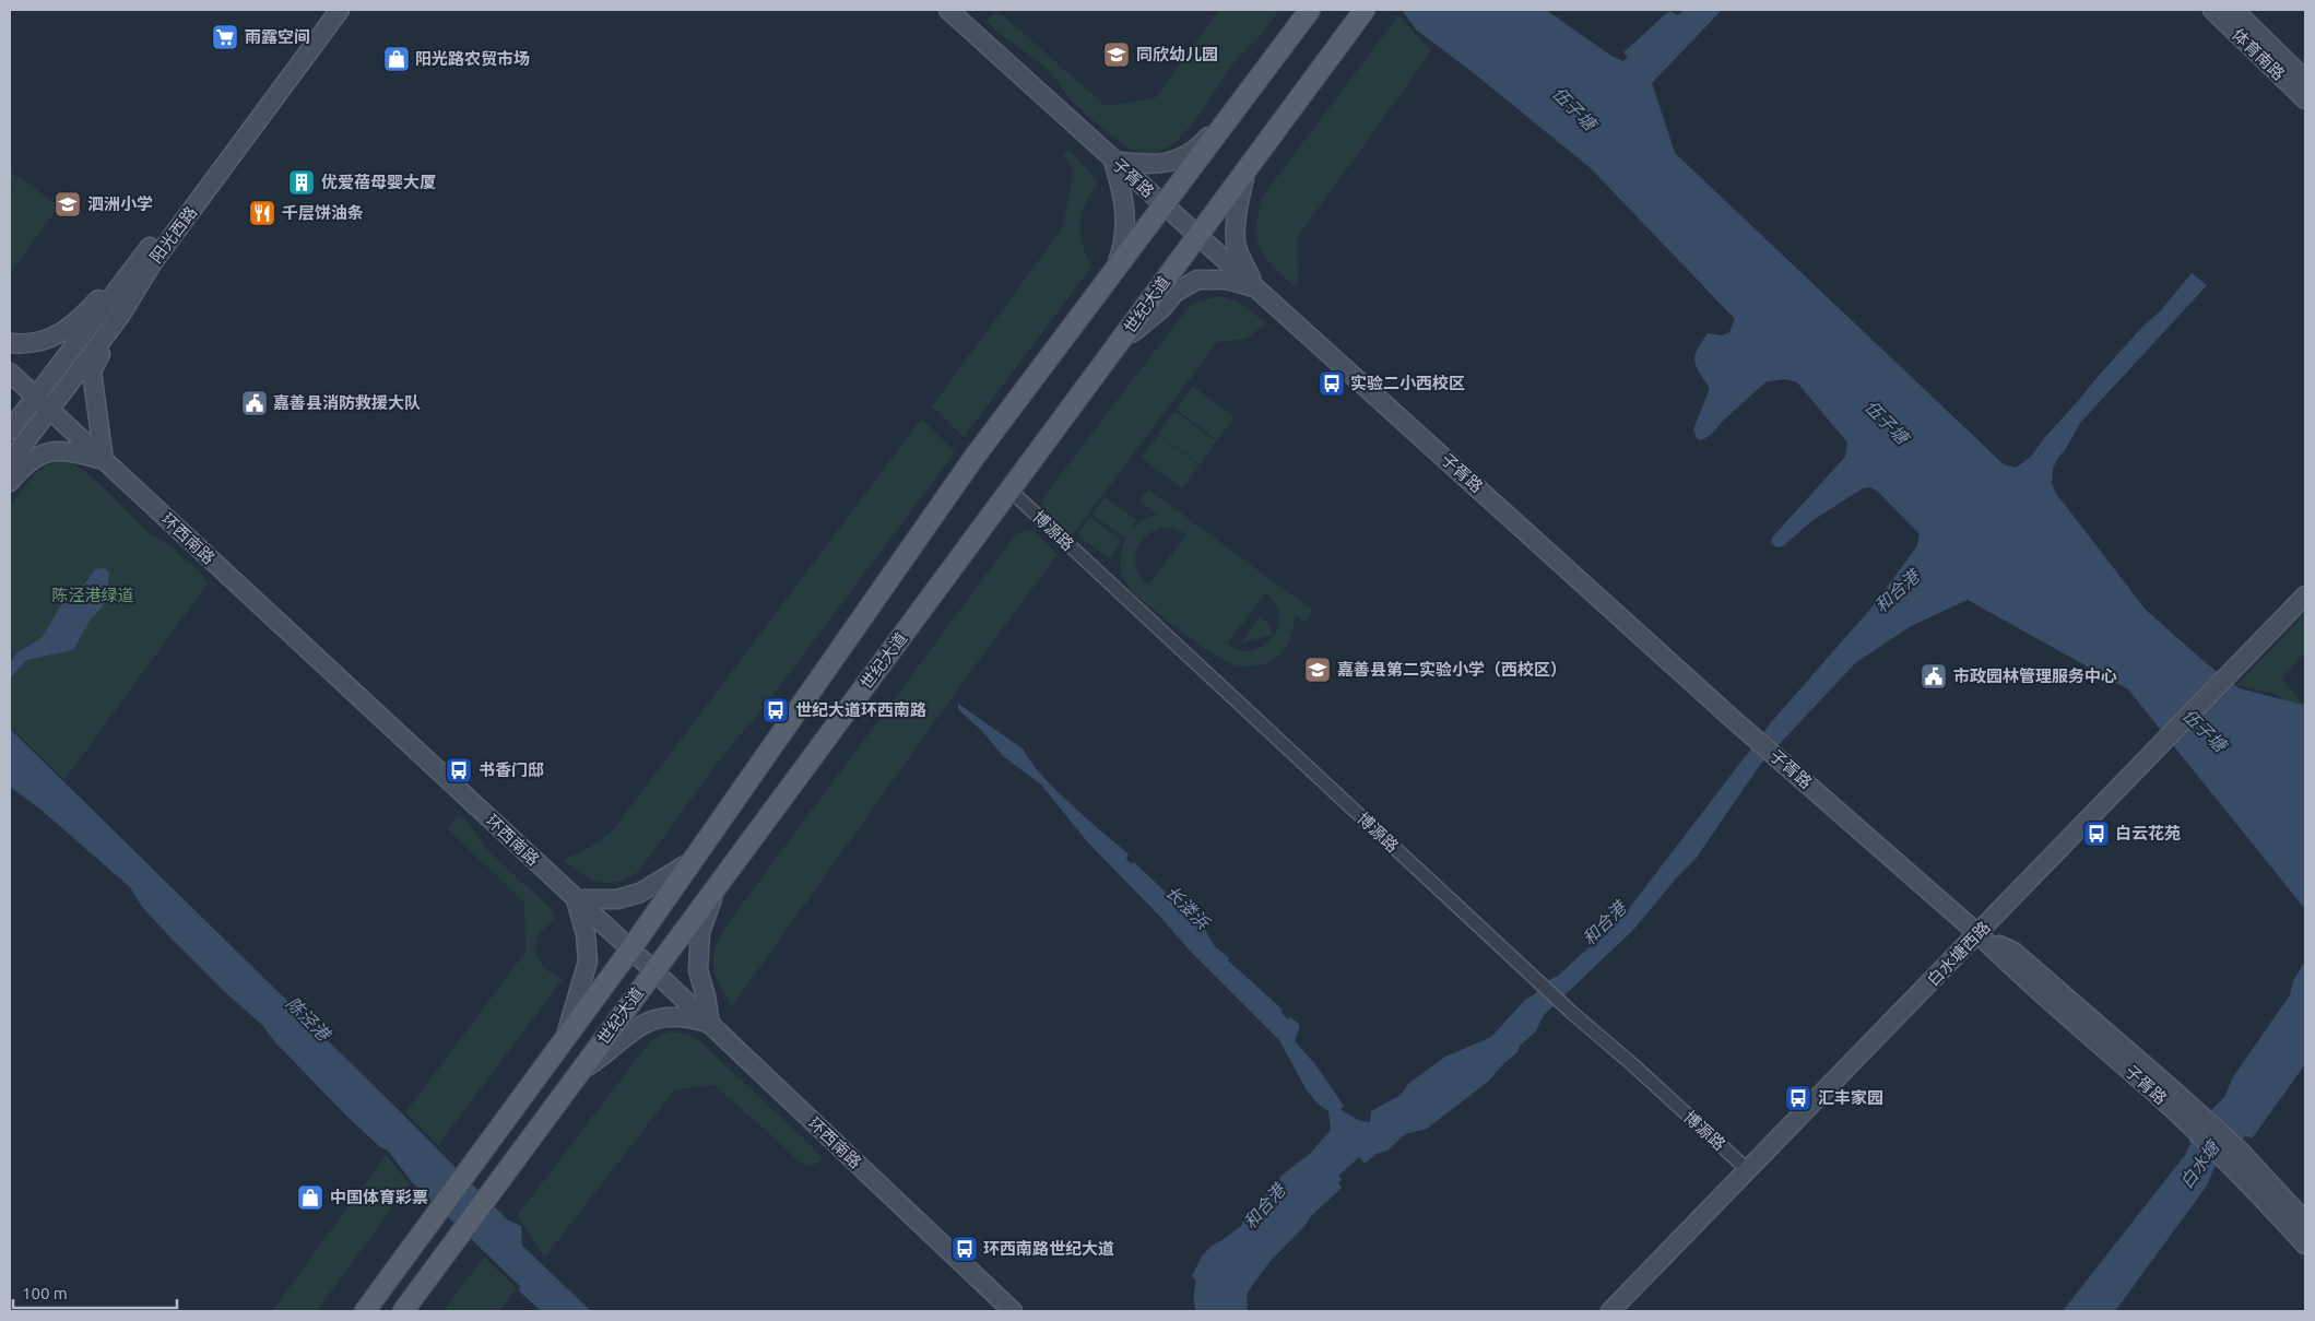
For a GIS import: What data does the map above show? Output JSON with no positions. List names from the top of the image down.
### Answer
{
  "streets": {
    "main road": ["世纪大道"],
    "street": [
      "体育南路",
      "子胥路",
      "阳光西路",
      "博源路",
      "环西南路",
      "白水塘西路"
    ]
  },
  "crossings": [
    ["子胥路", "世纪大道"],
    ["子胥路", "白水塘西路"],
    ["阳光西路", "环西南路"],
    ["世纪大道", "博源路"],
    ["世纪大道", "环西南路"],
    ["博源路", "白水塘西路"]
  ],
  "water": [
    "伍子塘",
    "和合港",
    "长溇浜",
    "陈泾港",
    "白水塘"
  ],
  "parks": ["陈泾港绿道"],
  "places": {
    "supermarket": ["雨露空间"],
    "school or university": ["同欣幼儿园", "泗洲小学", "嘉善县第二实验小学（西校区）"],
    "shop": ["阳光路农贸市场", "中国体育彩票"],
    "building": ["优爱蓓母婴大厦"],
    "restaurant": ["千层饼油条"],
    "bus stop": [
      "实验二小西校区",
      "世纪大道环西南路",
      "书香门邸",
      "白云花苑",
      "汇丰家园",
      "环西南路世纪大道"
    ],
    "public building": ["嘉善县消防救援大队", "市政园林管理服务中心"]
  },
  "scale_bar": "100 m"
}
